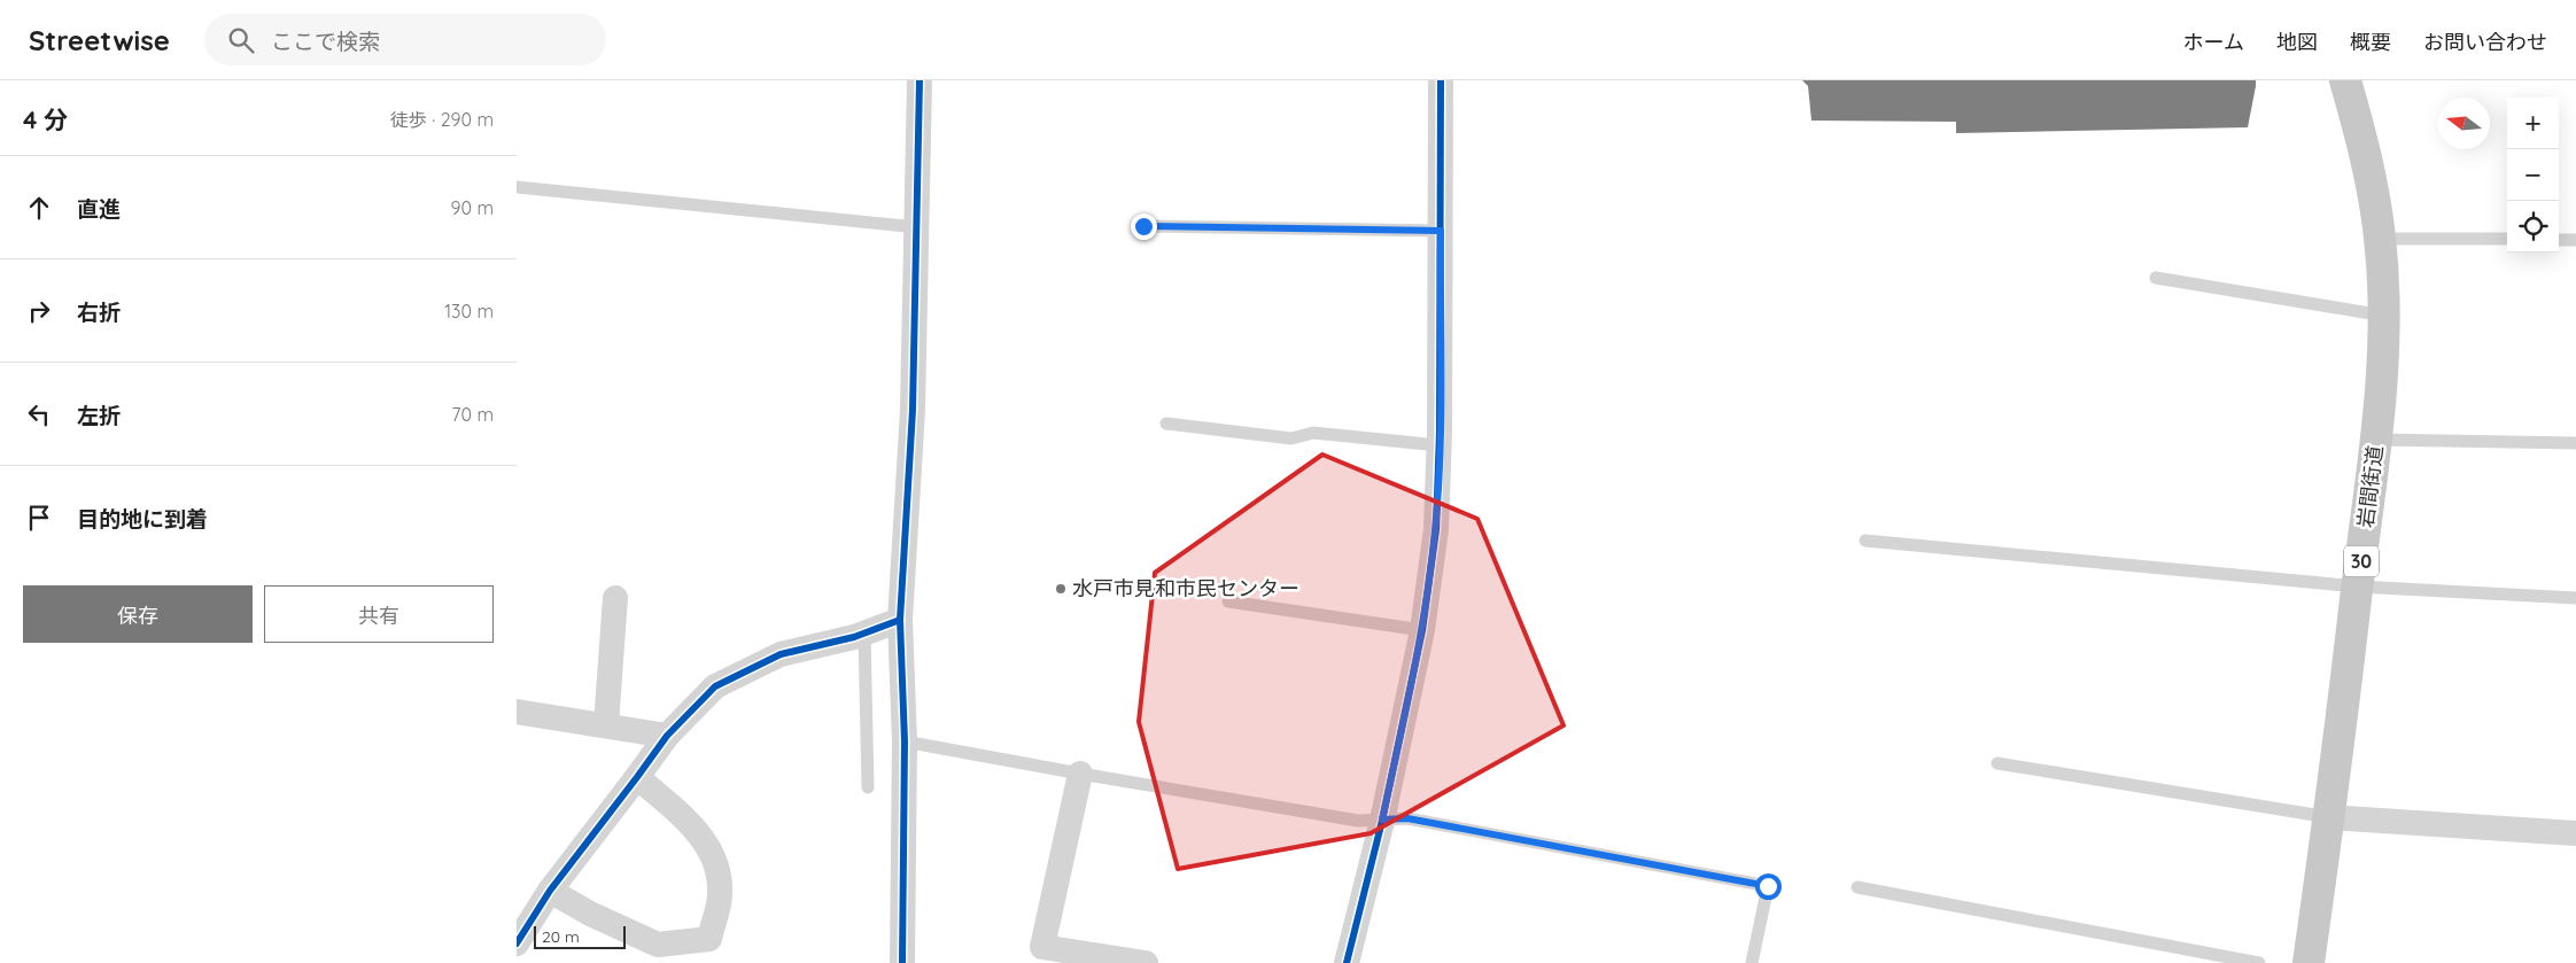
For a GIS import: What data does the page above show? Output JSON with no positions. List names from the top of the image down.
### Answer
{
  "streets": {
    "main road": ["岩間街道", "30"]
  },
  "places": ["水戸市見和市民センター"],
  "scale_bar": "20 m",
  "north": "left",
  "page": {
    "header": "Streetwise",
    "search": "ここで検索",
    "nav": [
      "ホーム",
      "地図",
      "概要",
      "お問い合わせ"
    ],
    "heading": ["4 分", "徒歩 · 290 m"],
    "map_buttons": ["+", "−"],
    "list": [
      ["直進", "90 m"],
      ["右折", "130 m"],
      ["左折", "70 m"],
      "目的地に到着"
    ],
    "buttons": ["保存", "共有"],
    "scale": "20 m"
  }
}
